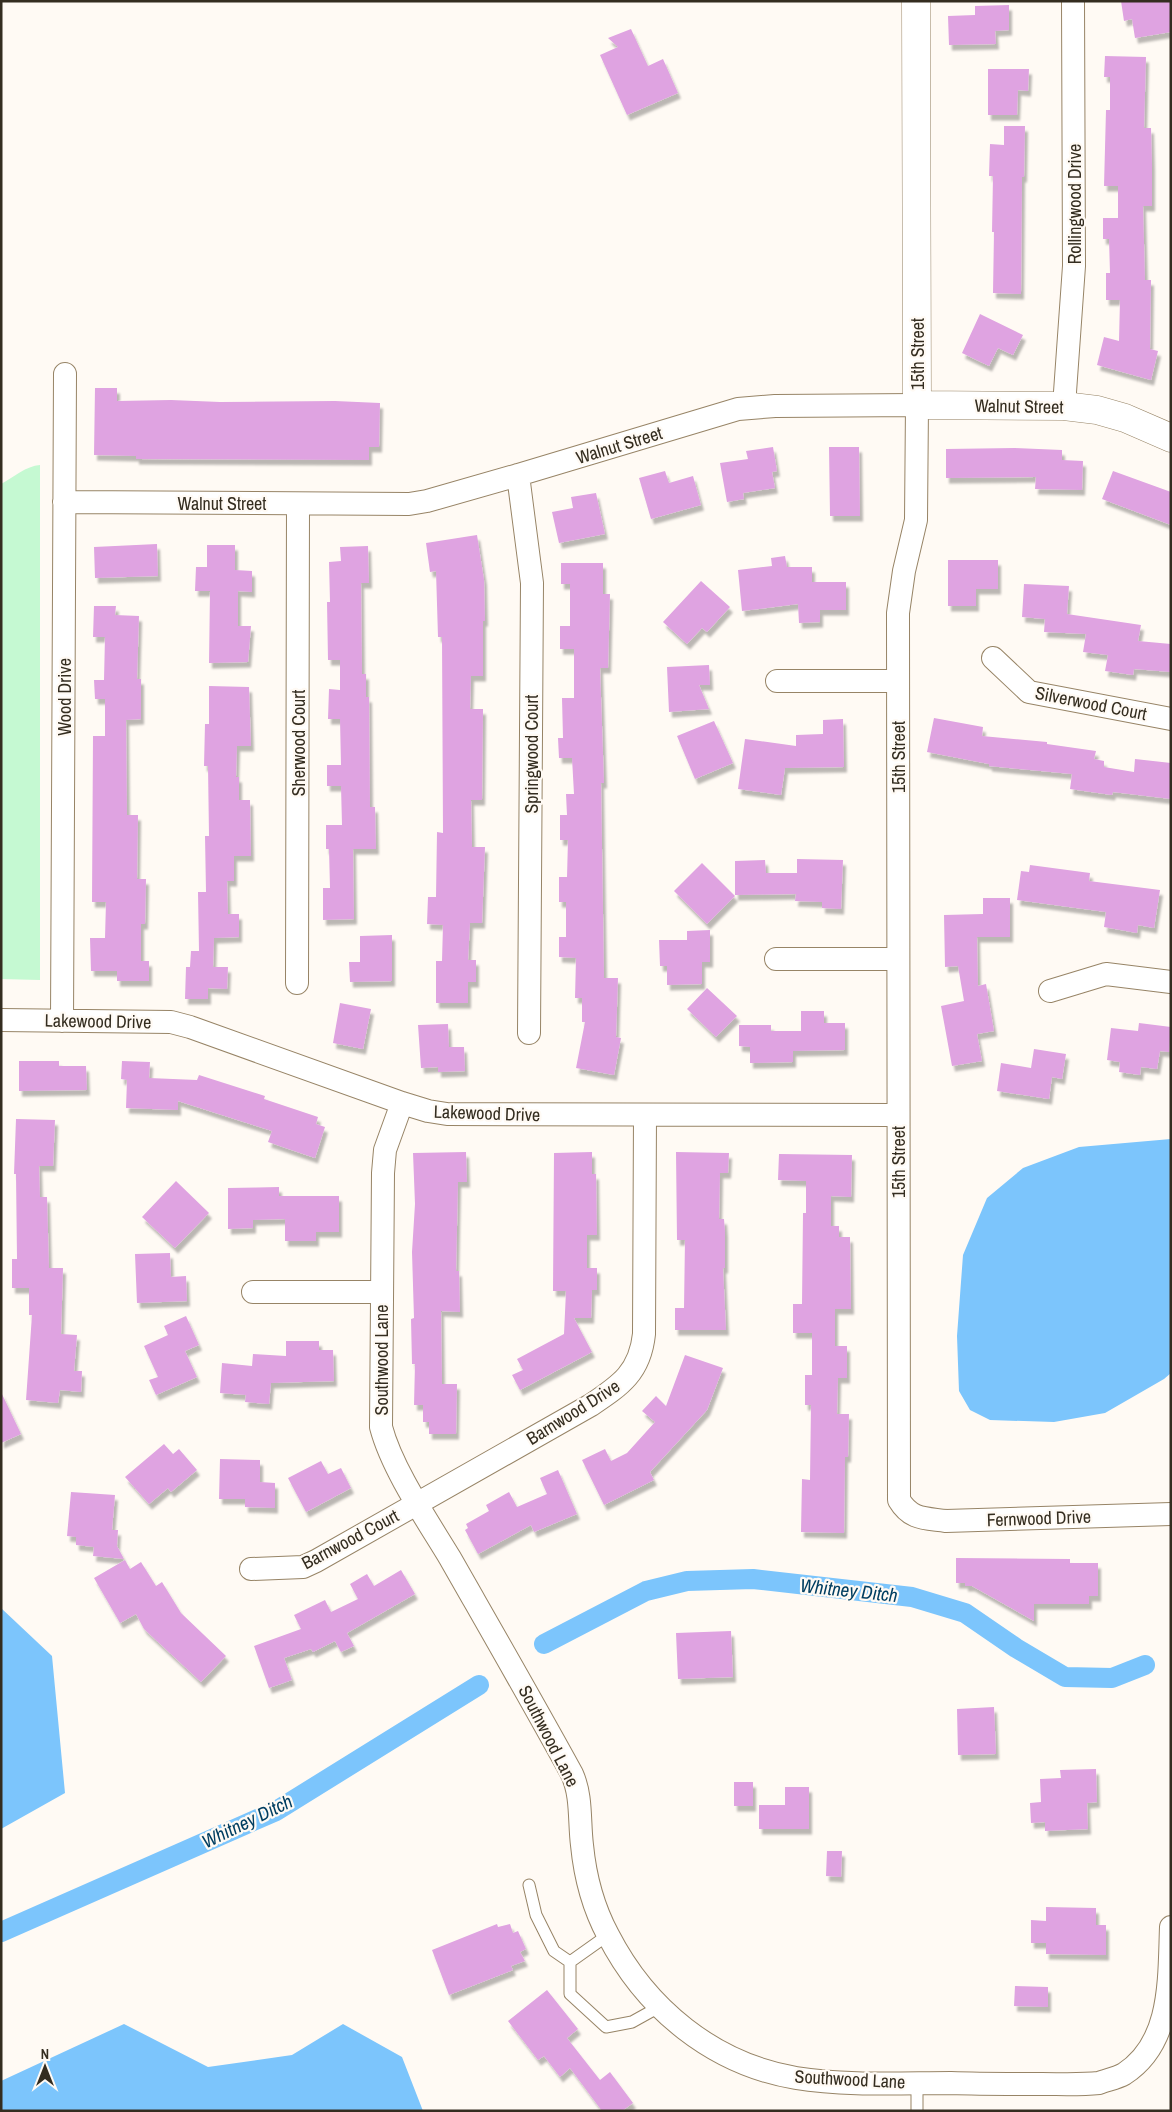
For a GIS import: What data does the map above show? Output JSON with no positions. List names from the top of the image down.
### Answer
{
  "streets": {
    "street": [
      "Rollingwood Drive",
      "15th Street",
      "Walnut Street",
      "Wood Drive",
      "Silverwood Court",
      "Sherwood Court",
      "Springwood Court",
      "Lakewood Drive",
      "Southwood Lane",
      "Barnwood Drive",
      "Fernwood Drive",
      "Barnwood Court"
    ]
  },
  "crossings": [
    ["Rollingwood Drive", "Walnut Street"],
    ["15th Street", "Walnut Street"],
    ["15th Street", "Lakewood Drive"],
    ["15th Street", "Fernwood Drive"],
    ["Walnut Street", "Wood Drive"],
    ["Walnut Street", "Sherwood Court"],
    ["Walnut Street", "Springwood Court"],
    ["Wood Drive", "Lakewood Drive"],
    ["Lakewood Drive", "Southwood Lane"],
    ["Lakewood Drive", "Barnwood Drive"],
    ["Southwood Lane", "Barnwood Drive"],
    ["Southwood Lane", "Barnwood Court"],
    ["Barnwood Drive", "Barnwood Court"]
  ],
  "water": ["Whitney Ditch"],
  "north": "top"
}
